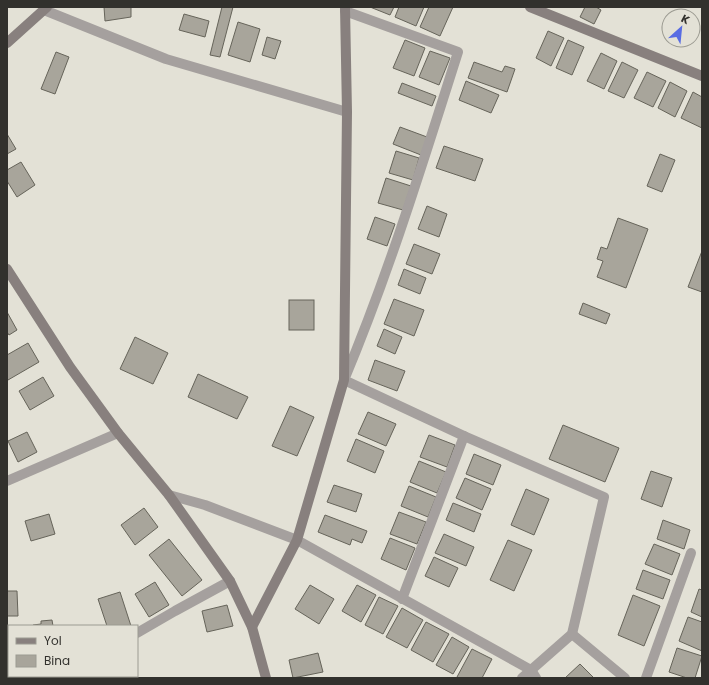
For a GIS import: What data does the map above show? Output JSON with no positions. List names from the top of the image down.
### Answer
{
  "legend": ["Yol", "Bina"],
  "north": "top right"
}
